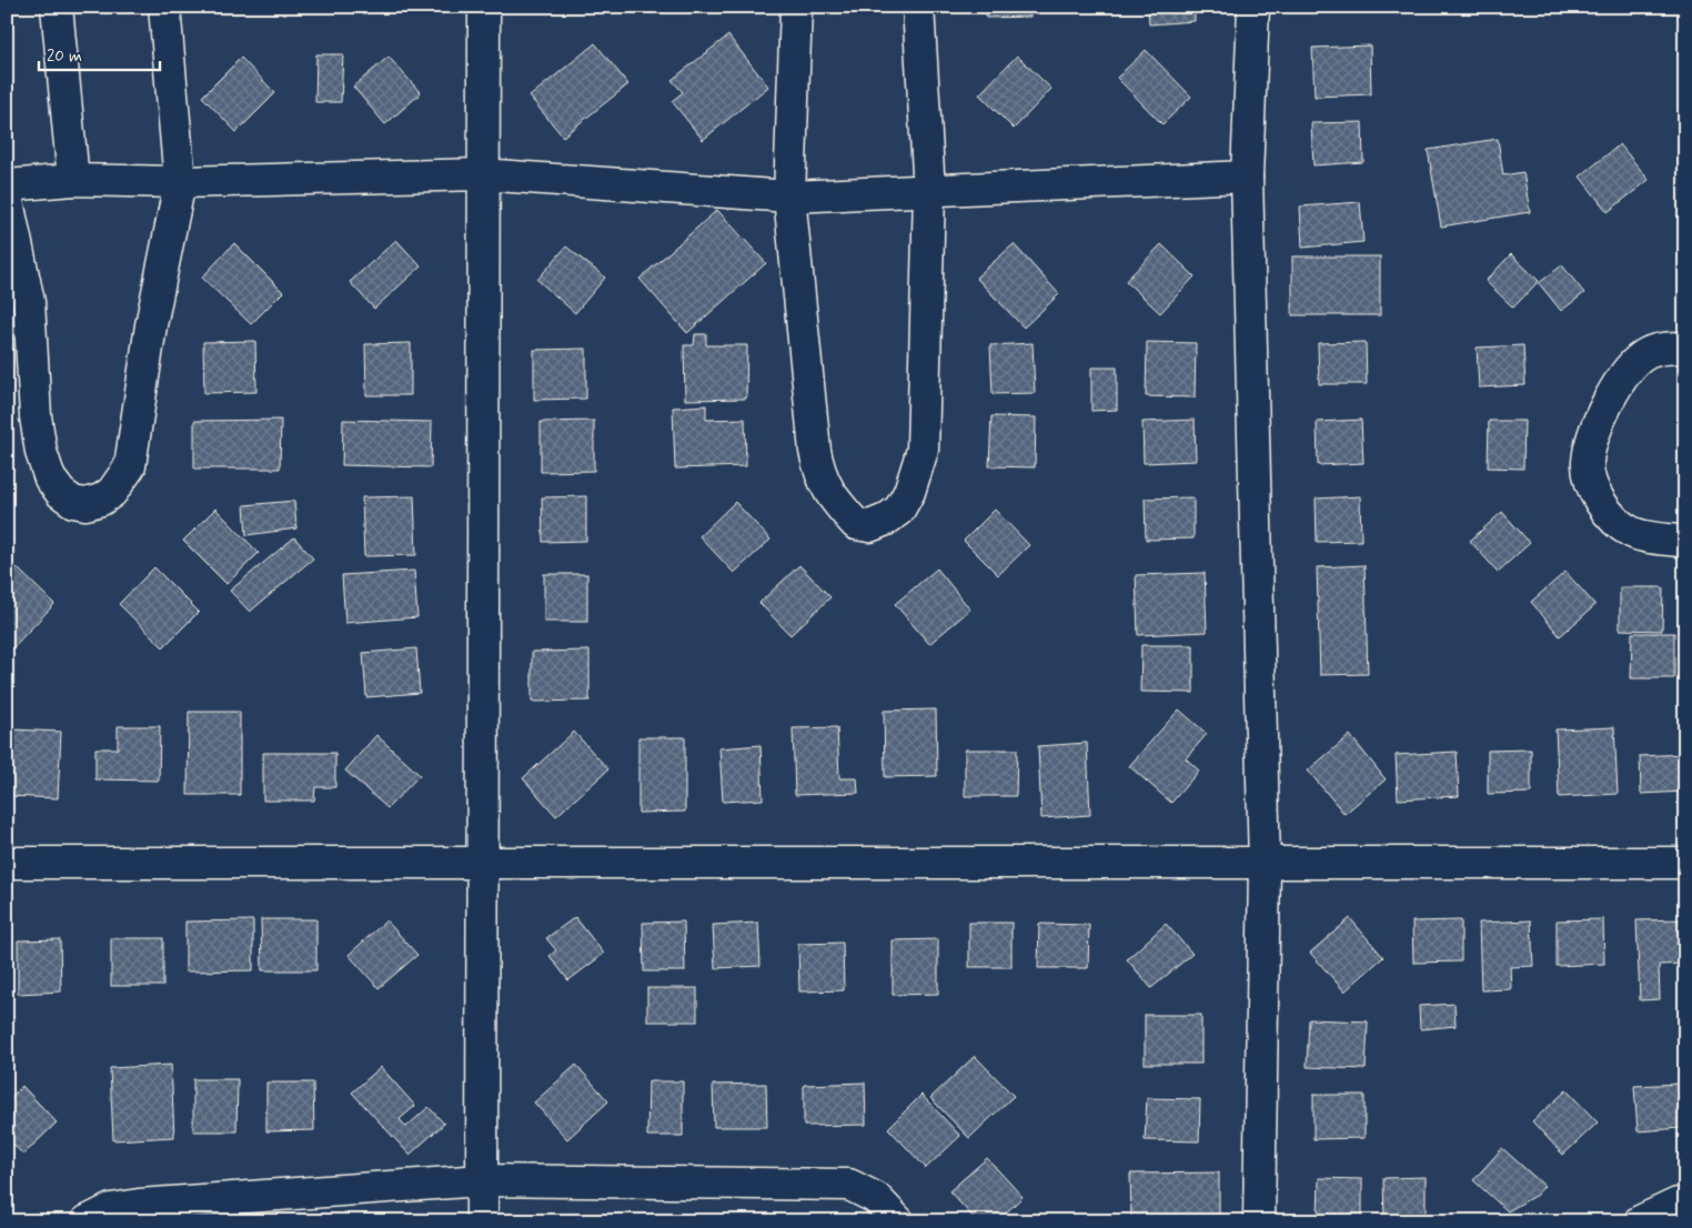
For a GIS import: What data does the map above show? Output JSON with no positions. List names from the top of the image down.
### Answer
{
  "scale_bar": "20 m"
}
